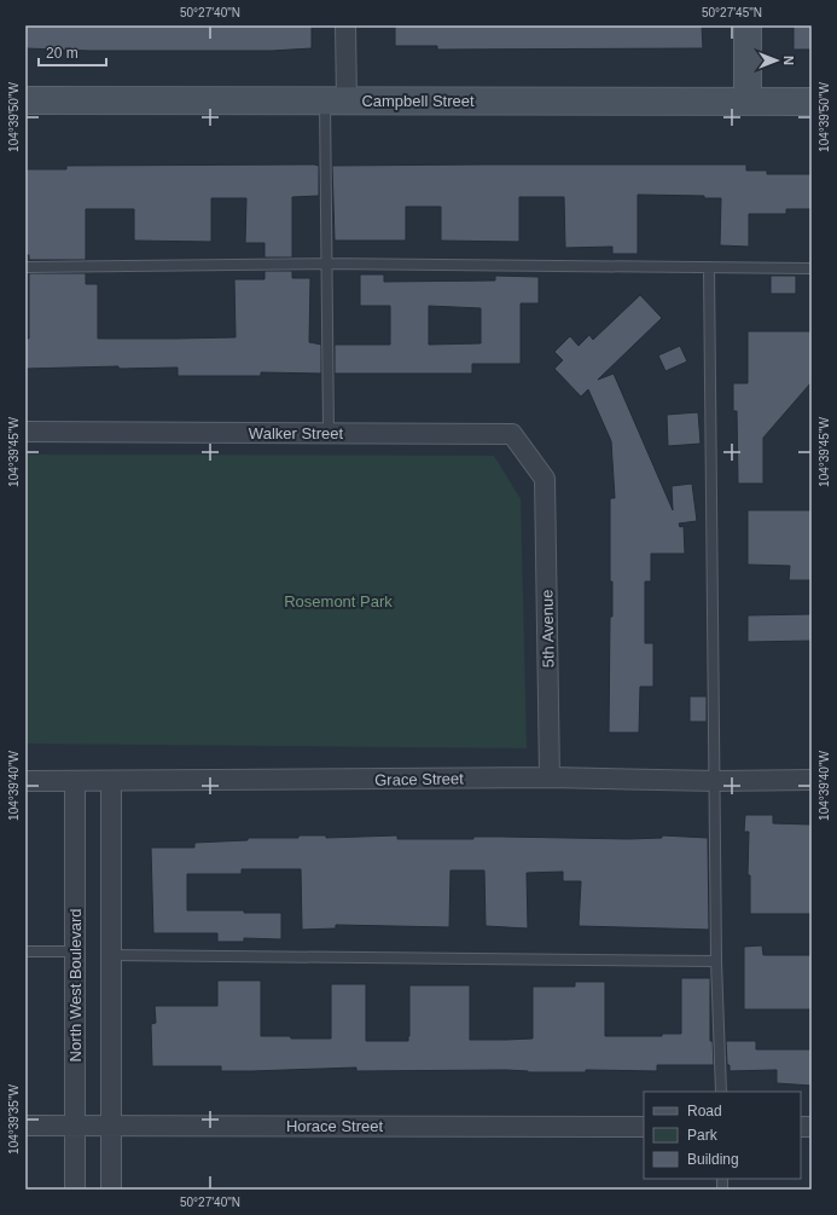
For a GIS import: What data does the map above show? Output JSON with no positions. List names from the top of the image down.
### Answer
{
  "streets": {
    "street": [
      "Campbell Street",
      "Walker Street",
      "5th Avenue",
      "Grace Street",
      "North West Boulevard",
      "Horace Street"
    ]
  },
  "crossings": [
    ["Walker Street", "5th Avenue"],
    ["5th Avenue", "Grace Street"],
    ["Grace Street", "North West Boulevard"],
    ["North West Boulevard", "Horace Street"]
  ],
  "parks": ["Rosemont Park"],
  "legend": ["Road", "Park", "Building"],
  "scale_bar": "20 m",
  "north": "right",
  "coordinates": [
    "50°27'40\"N",
    "50°27'45\"N",
    "104°39'50\"W",
    "104°39'45\"W",
    "104°39'40\"W",
    "104°39'35\"W"
  ]
}
